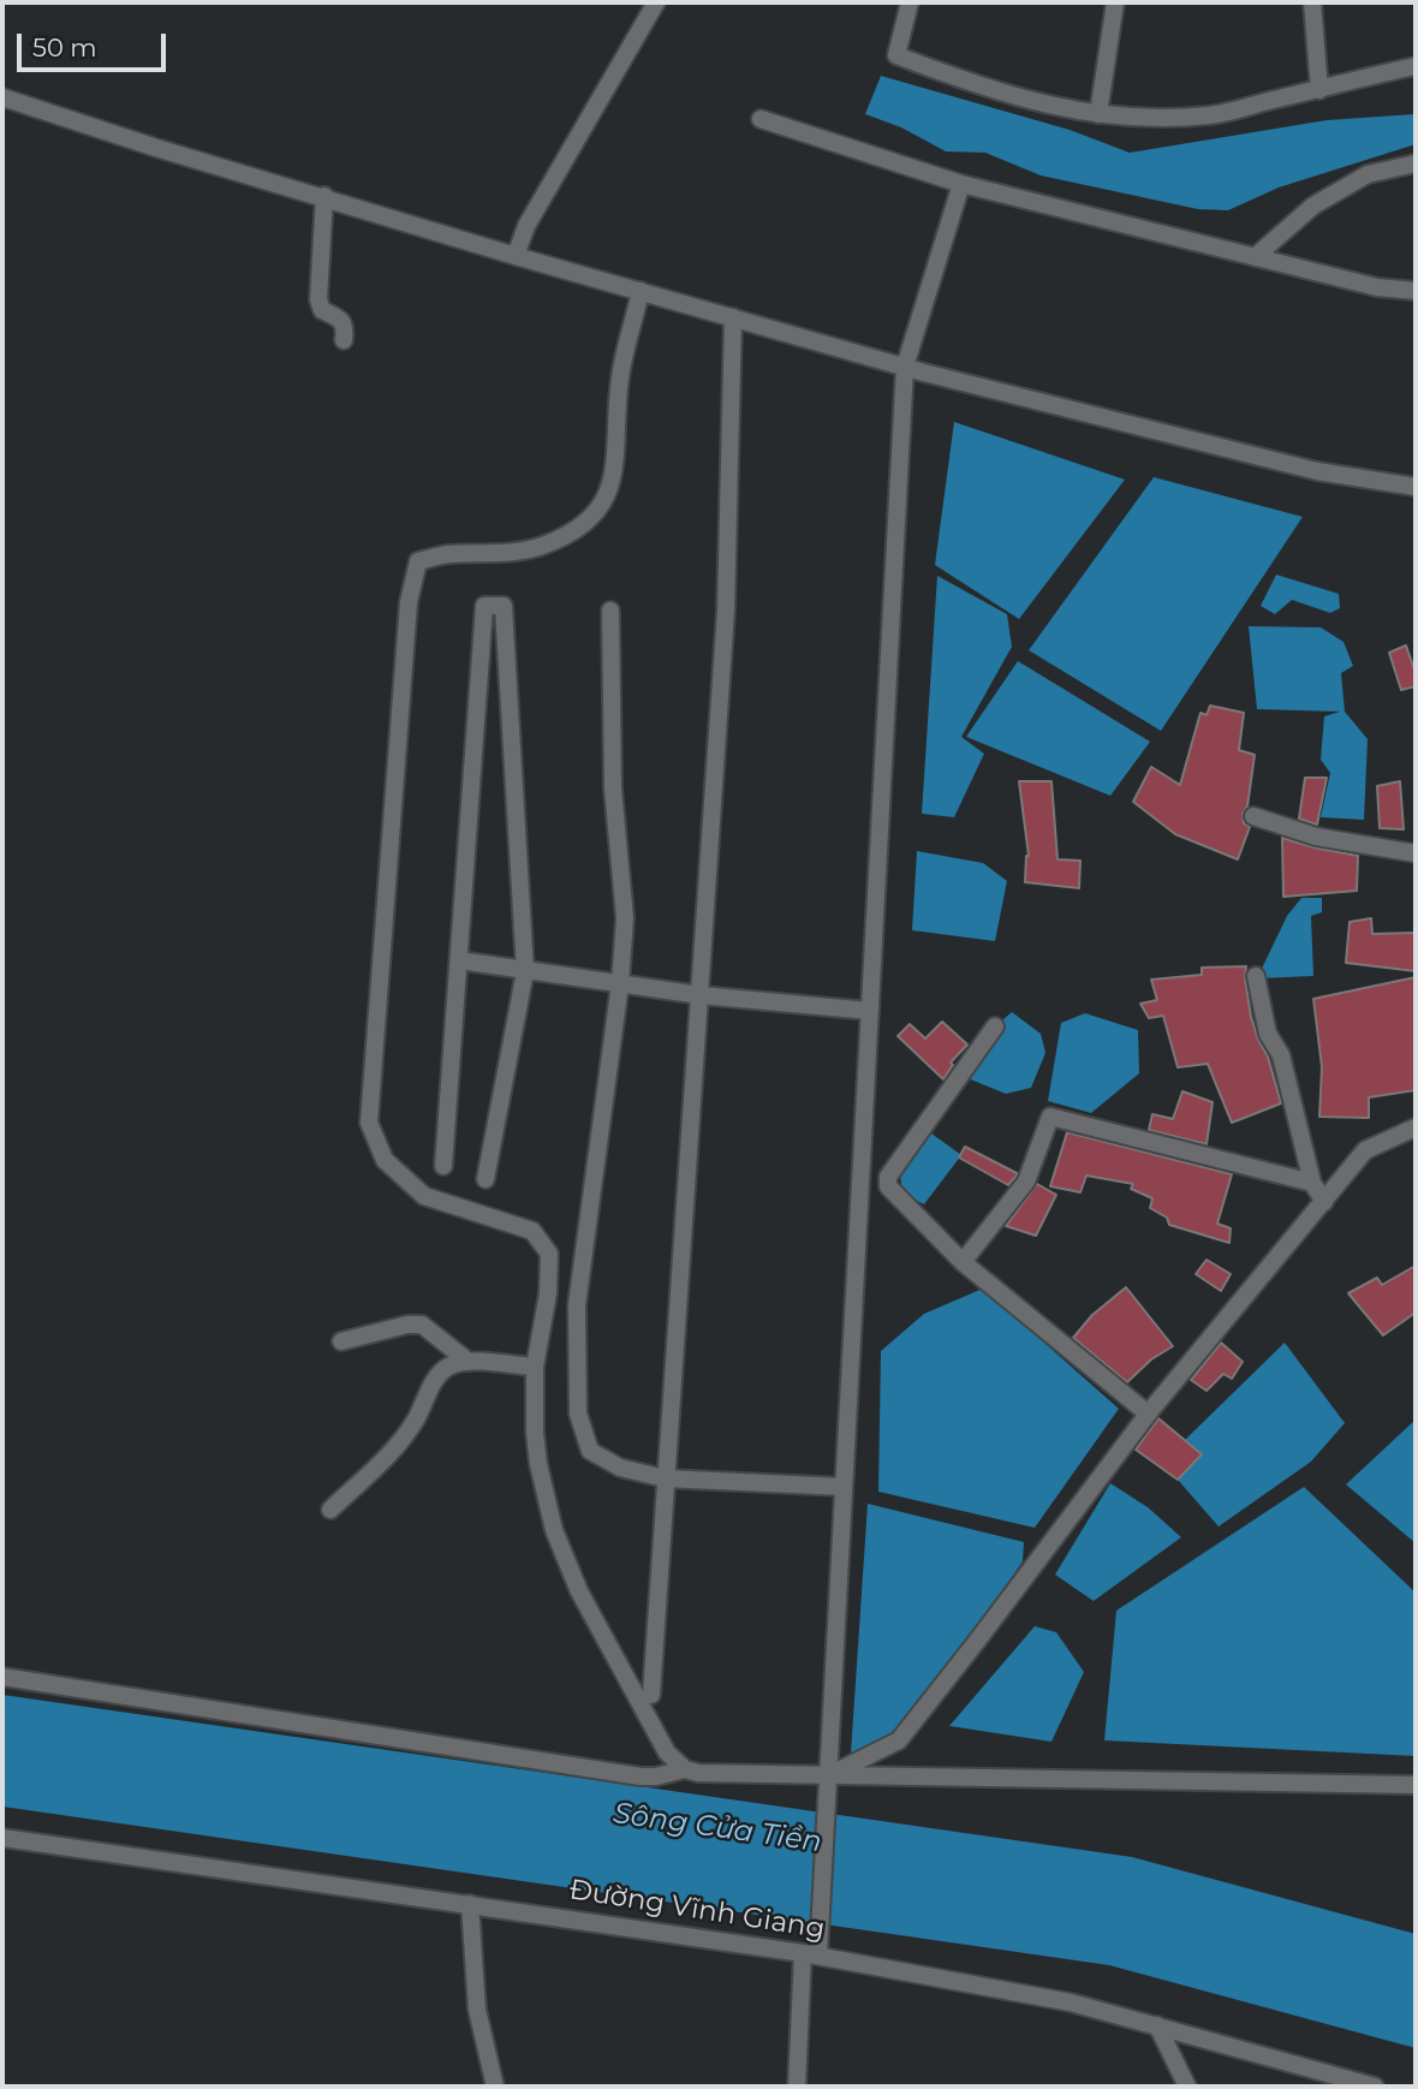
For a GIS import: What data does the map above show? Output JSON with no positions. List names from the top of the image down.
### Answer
{
  "streets": {
    "street": ["Đường Vĩnh Giang"]
  },
  "water": ["Sông Cửa Tiền"],
  "scale_bar": "50 m"
}
